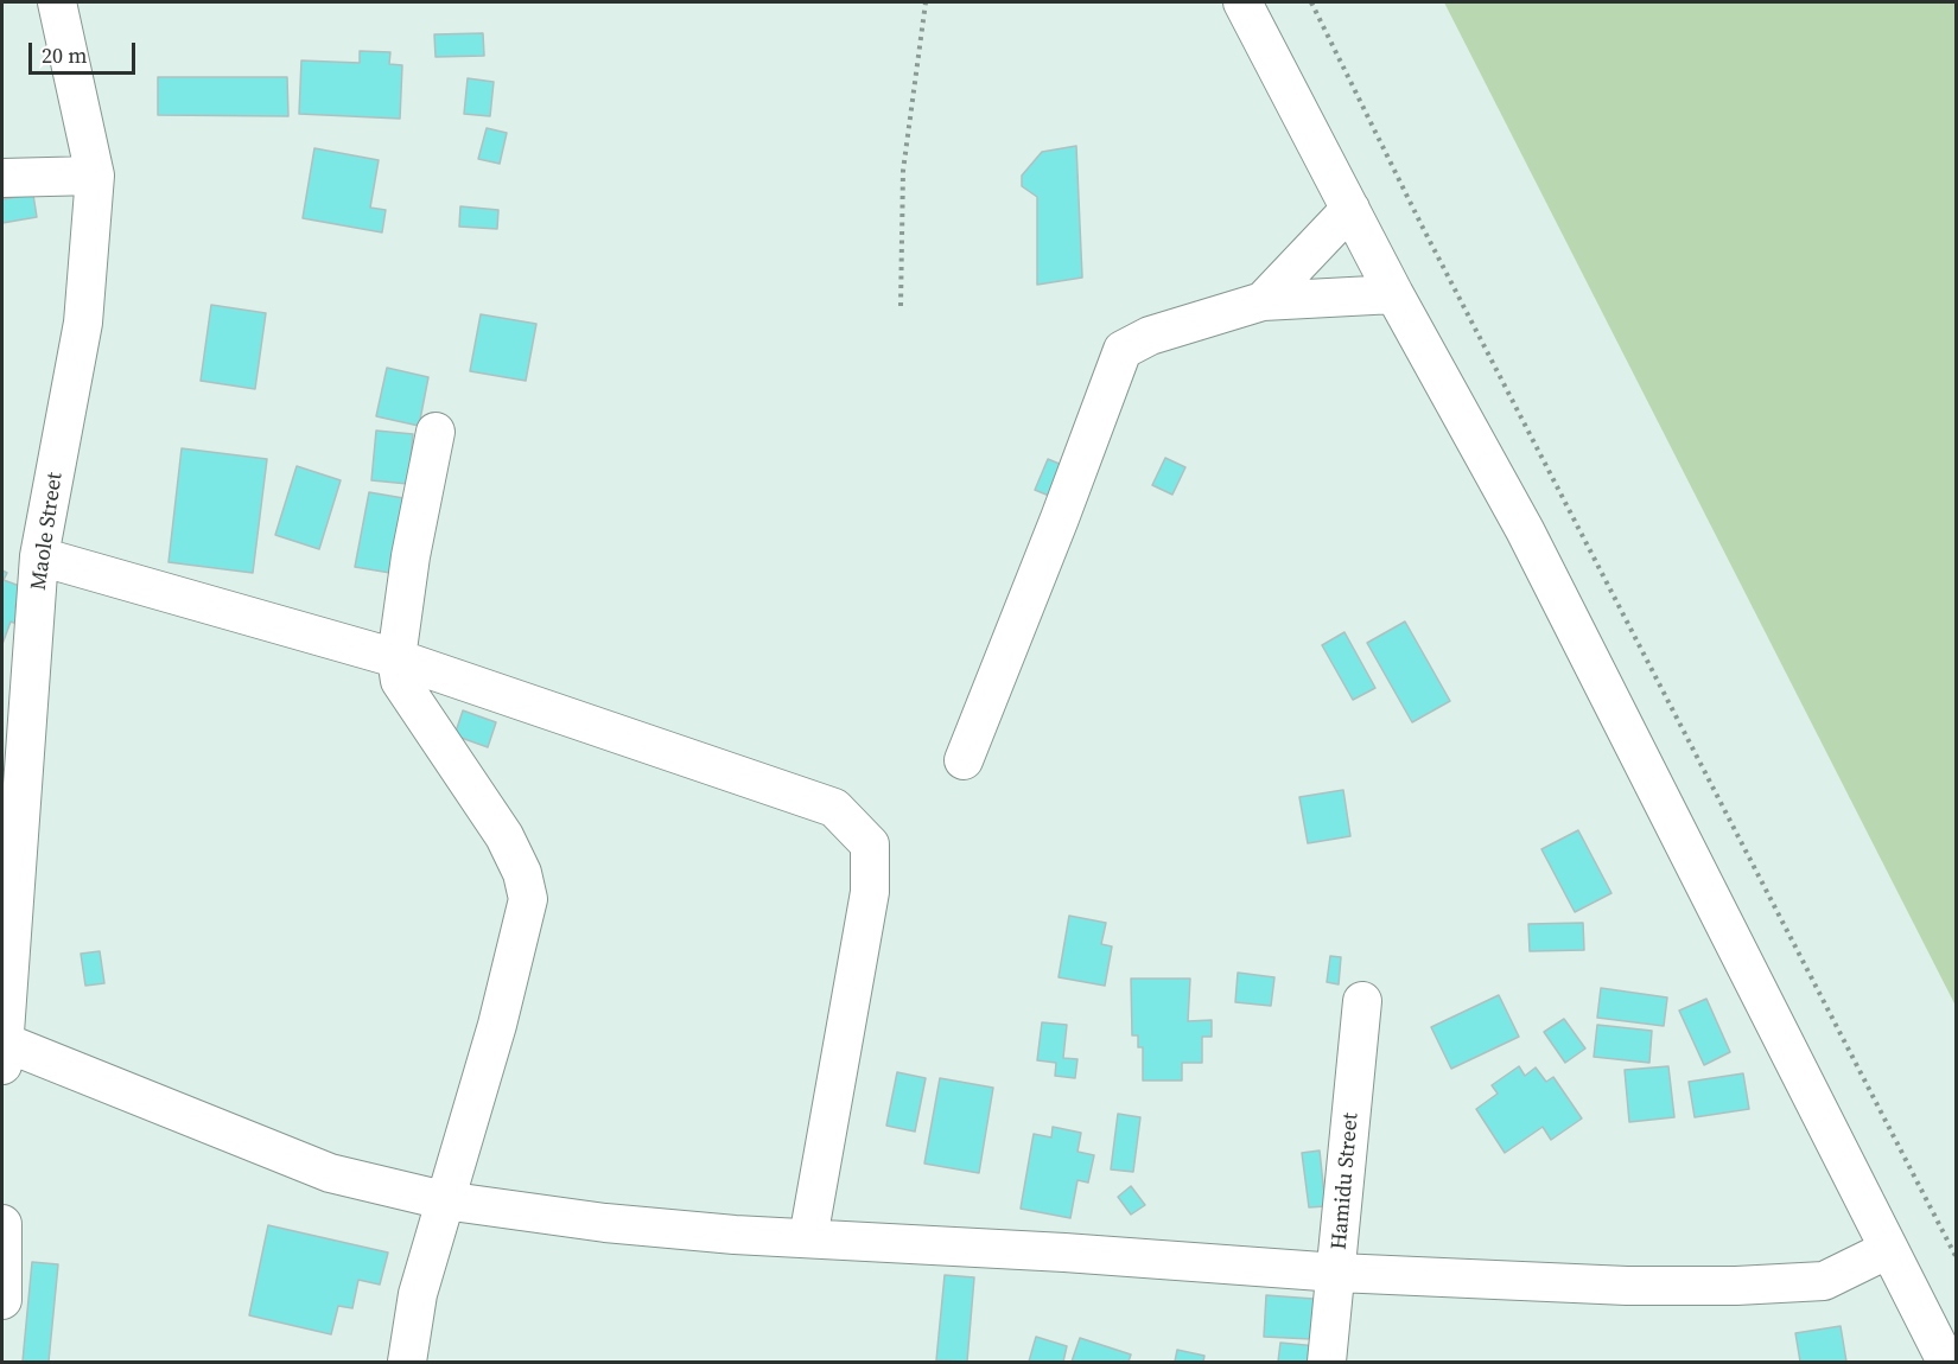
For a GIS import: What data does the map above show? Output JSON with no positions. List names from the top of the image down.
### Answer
{
  "streets": {
    "street": ["Maole Street", "Hamidu Street"]
  },
  "scale_bar": "20 m"
}
